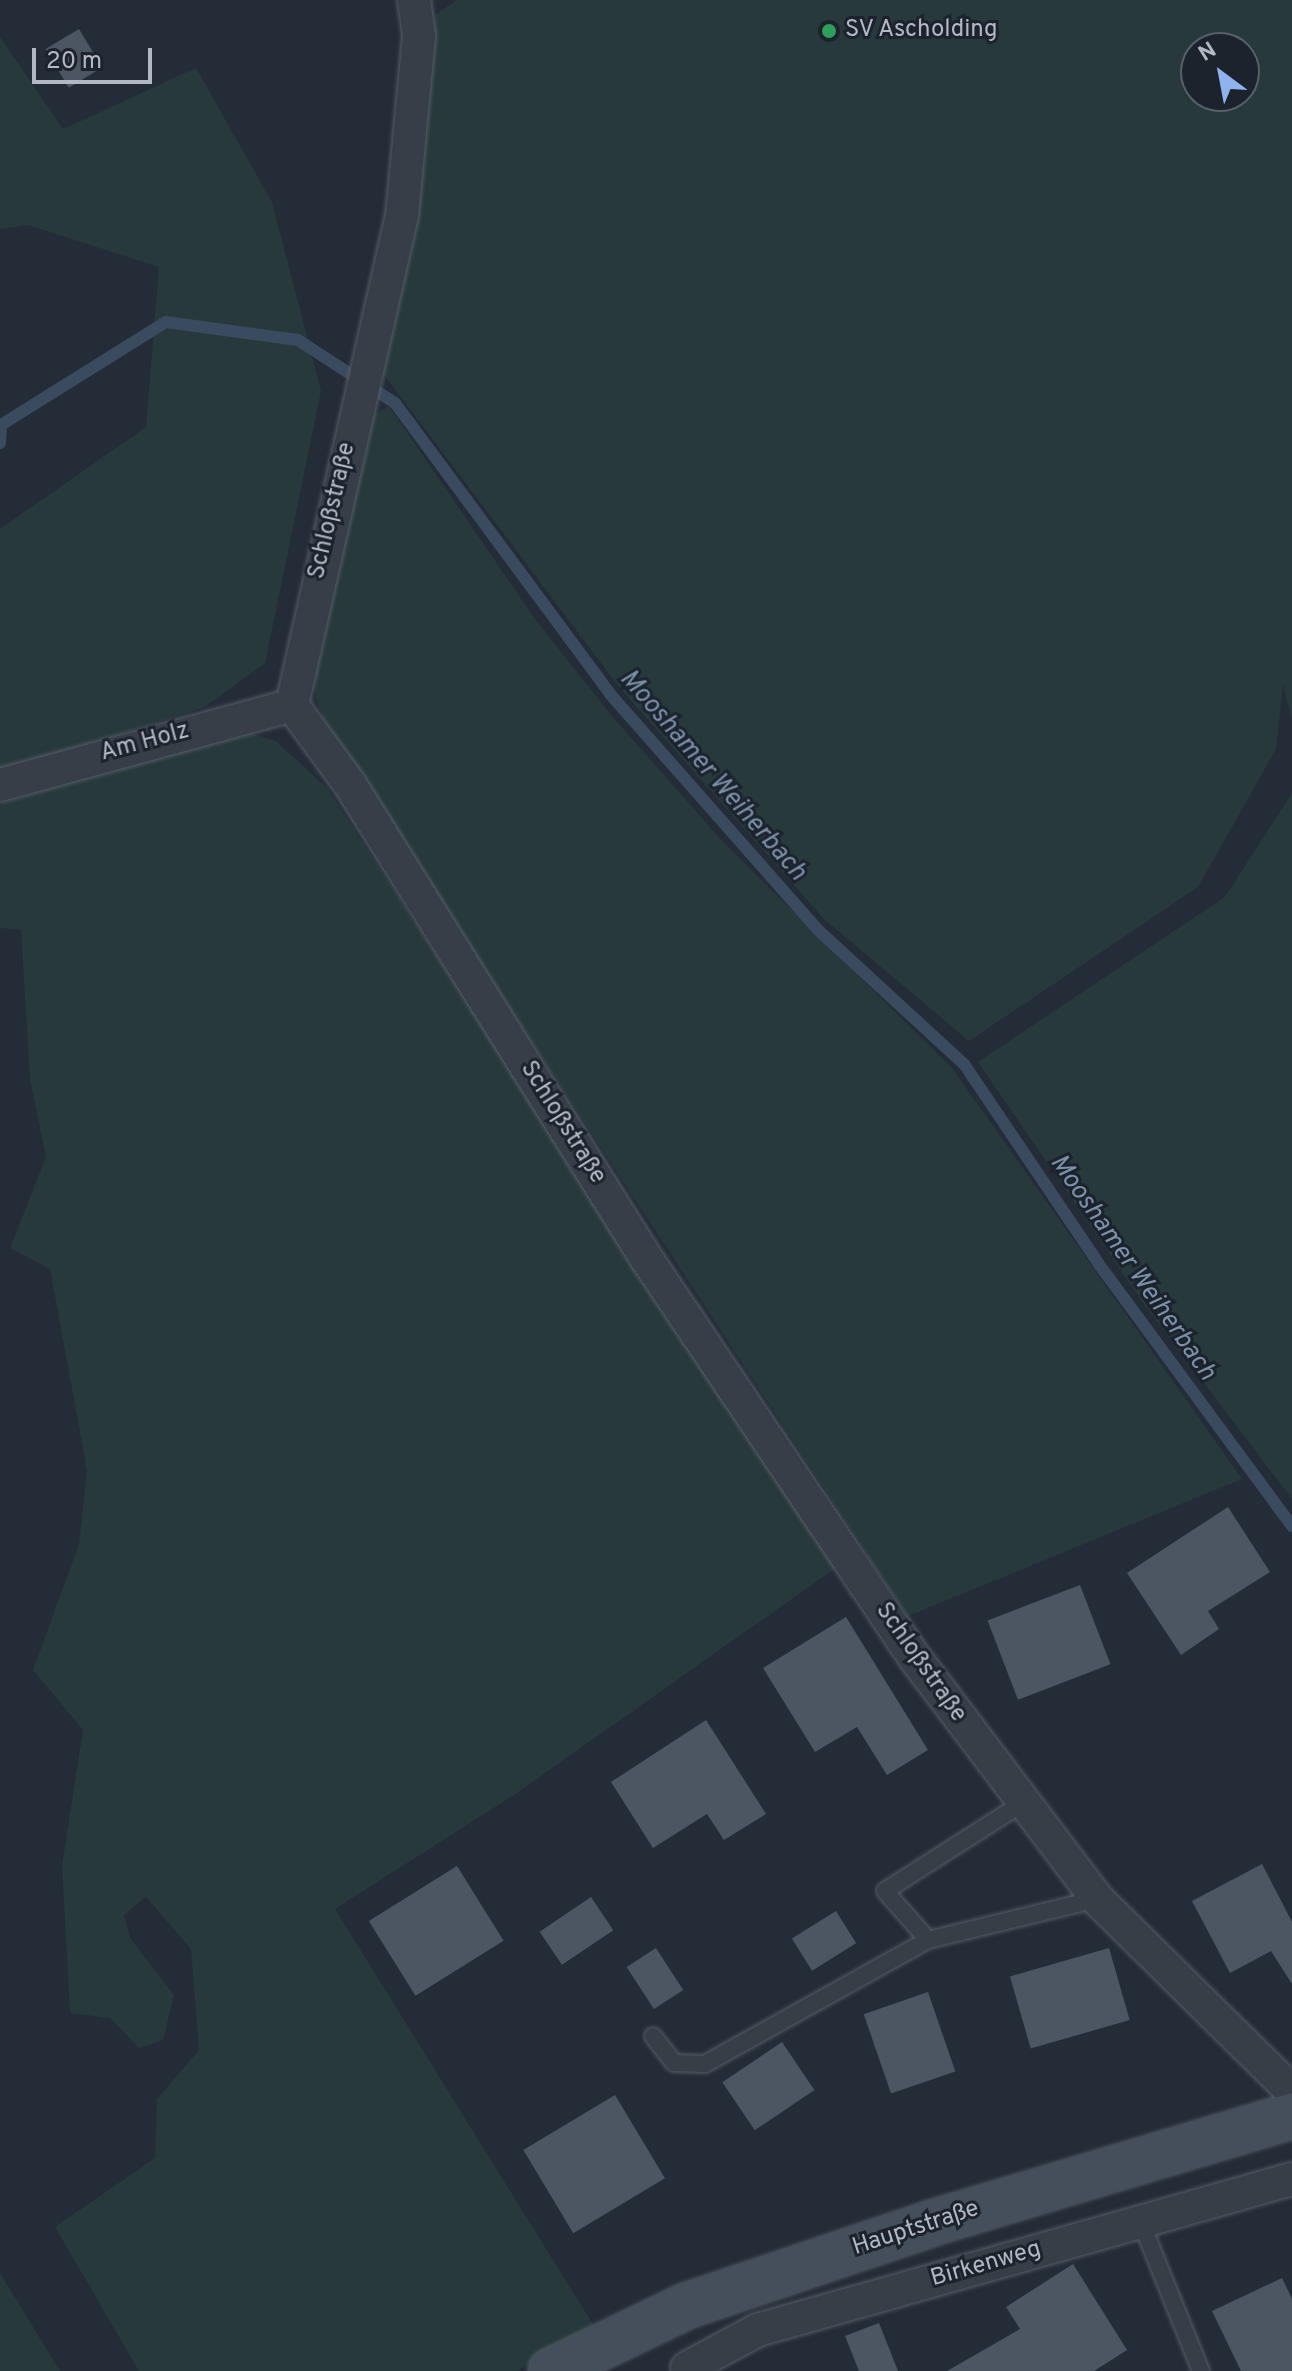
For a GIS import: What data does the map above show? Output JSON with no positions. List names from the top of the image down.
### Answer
{
  "streets": {
    "main road": ["Hauptstraße"],
    "street": ["Schloßstraße", "Am Holz", "Birkenweg"]
  },
  "crossings": [
    ["Schloßstraße", "Am Holz"]
  ],
  "water": ["Mooshamer Weiherbach"],
  "places": ["SV Ascholding"],
  "scale_bar": "20 m",
  "north": "top left"
}
